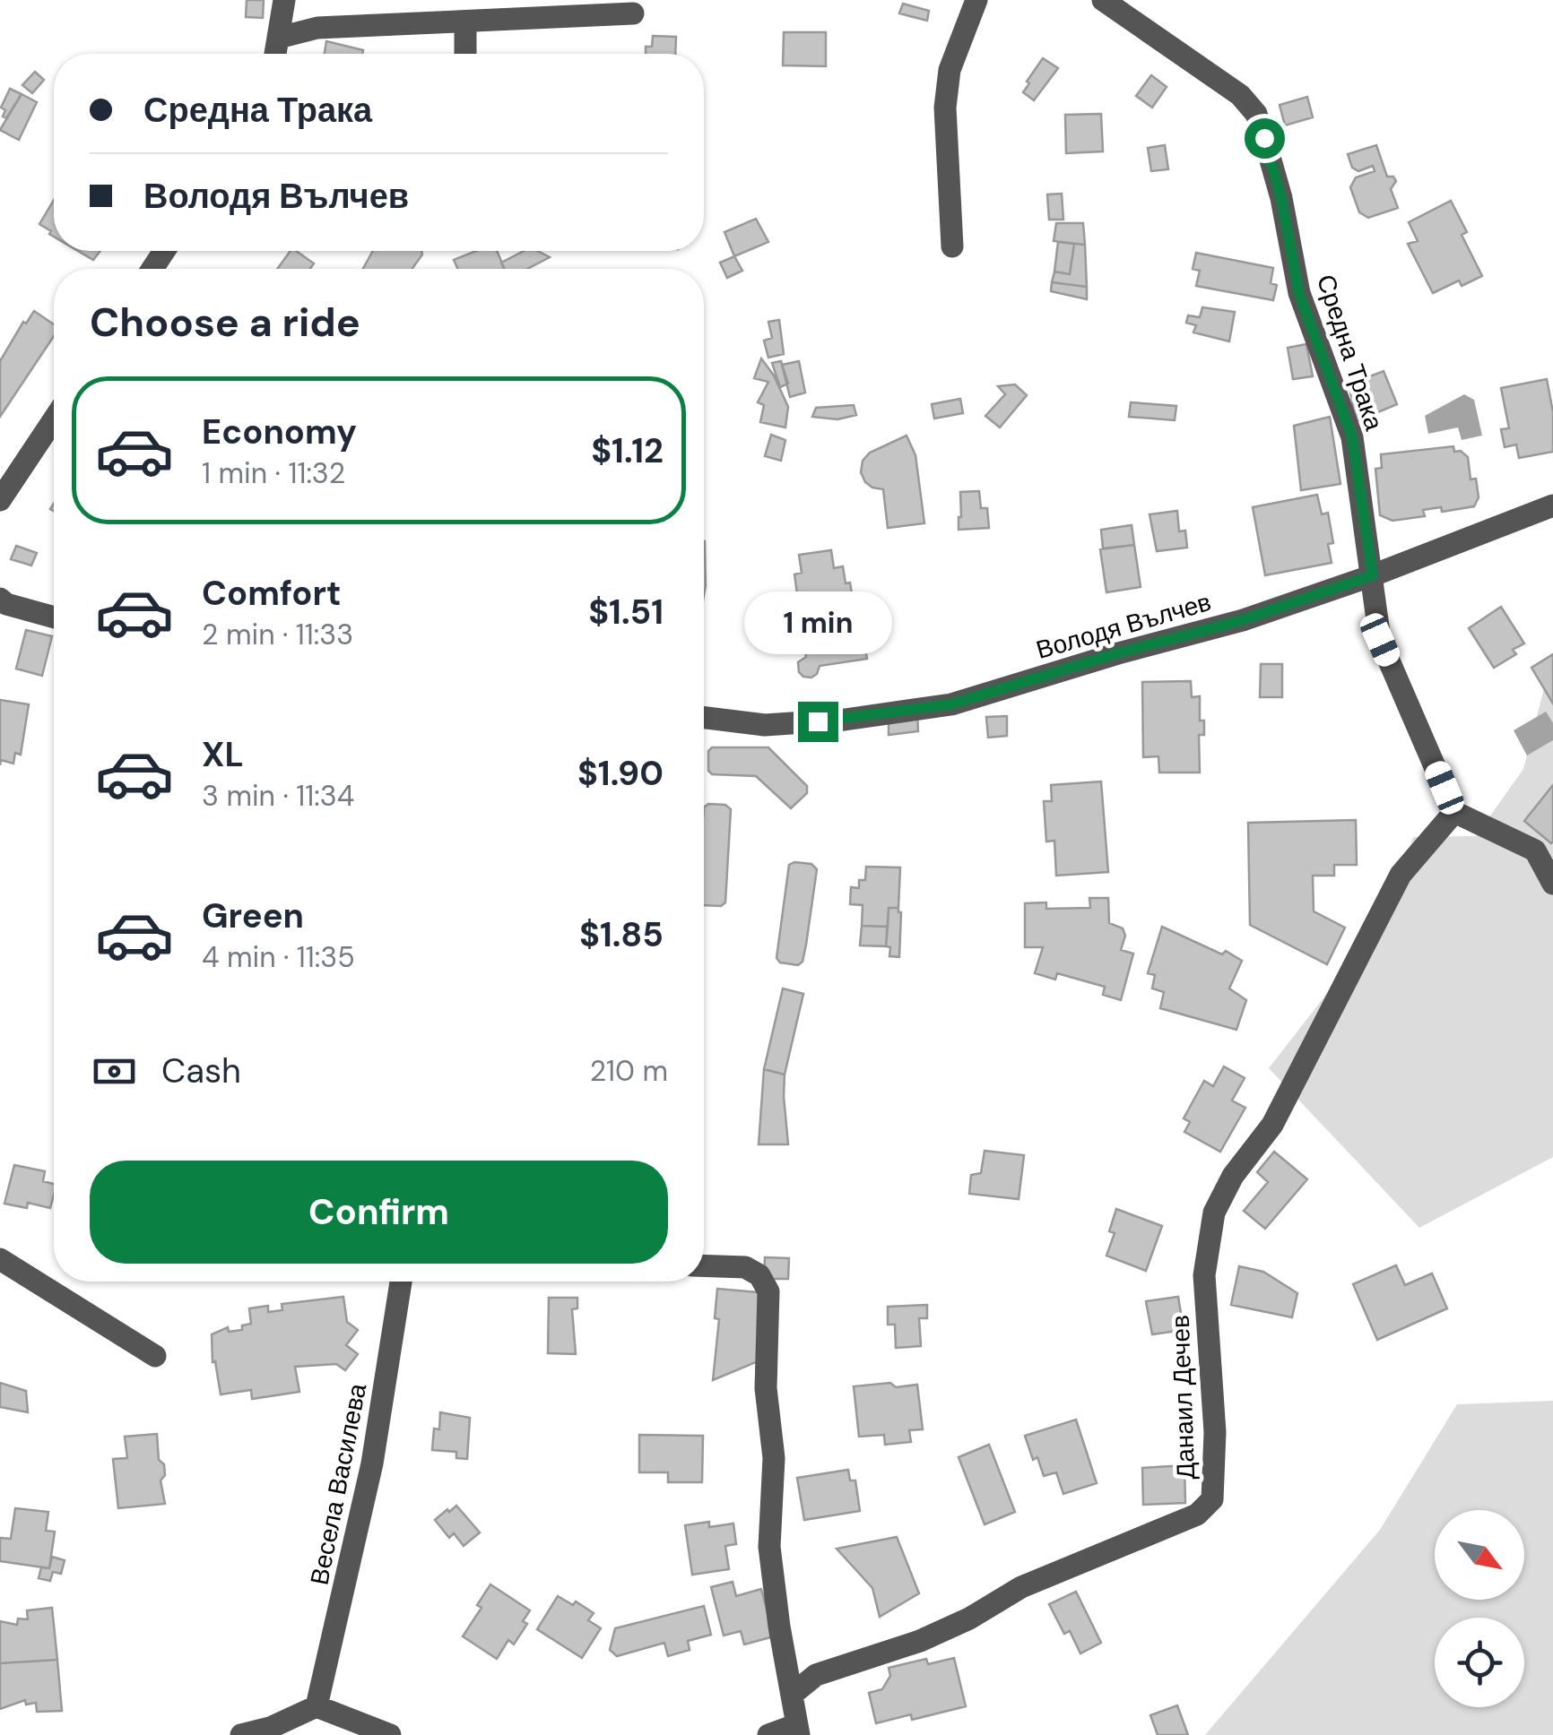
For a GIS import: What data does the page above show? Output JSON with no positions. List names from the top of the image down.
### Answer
{
  "streets": {
    "street": [
      "Средна Трака",
      "Володя Вълчев",
      "Данаил Дечев",
      "Весела Василева"
    ]
  },
  "crossings": [
    ["Средна Трака", "Володя Вълчев"],
    ["Средна Трака", "Данаил Дечев"]
  ],
  "north": "bottom right",
  "page": {
    "banner": ["Средна Трака", "Володя Вълчев"],
    "heading": "Choose a ride",
    "list": [
      {
        "name": "Economy",
        "note": "1 min · 11:32",
        "value": "$1.12"
      },
      {
        "name": "Comfort",
        "note": "2 min · 11:33",
        "value": "$1.51"
      },
      {
        "name": "XL",
        "note": "3 min · 11:34",
        "value": "$1.90"
      },
      {
        "name": "Green",
        "note": "4 min · 11:35",
        "value": "$1.85"
      }
    ],
    "bubble": "1 min",
    "pay": ["Cash", "210 m"],
    "buttons": "Confirm"
  }
}
